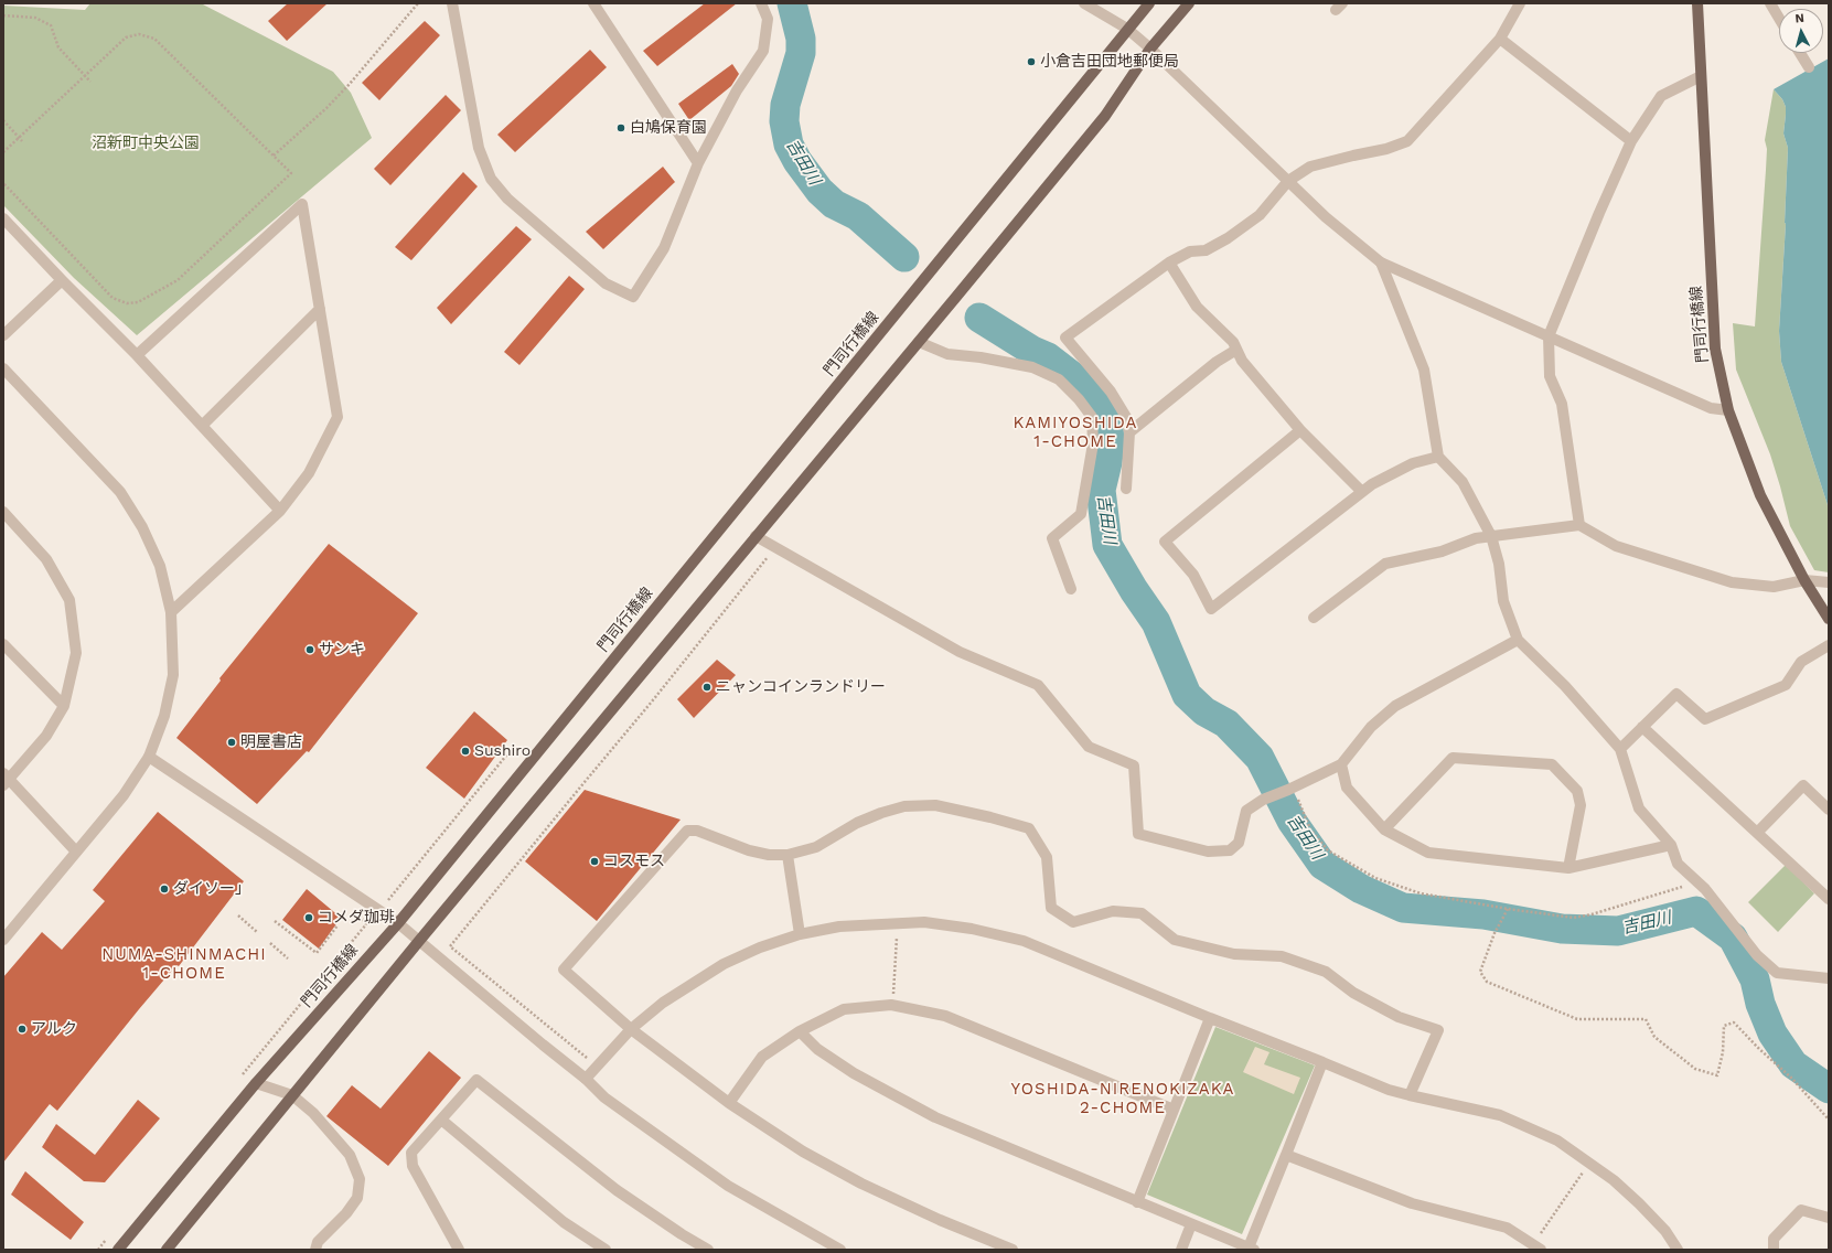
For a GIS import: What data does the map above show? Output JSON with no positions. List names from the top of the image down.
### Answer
{
  "streets": {
    "main road": ["門司行橋線"]
  },
  "districts": ["KAMIYOSHIDA 1-CHOME", "NUMA-SHINMACHI 1-CHOME", "YOSHIDA-NIRENOKIZAKA 2-CHOME"],
  "water": ["吉田川"],
  "parks": ["沼新町中央公園"],
  "places": [
    "小倉吉田団地郵便局",
    "白鳩保育園",
    "サンキ",
    "ニャンコインランドリー",
    "明屋書店",
    "Sushiro",
    "コスモス",
    "ダイソー」",
    "コメダ珈琲",
    "アルク"
  ],
  "north": "top"
}
